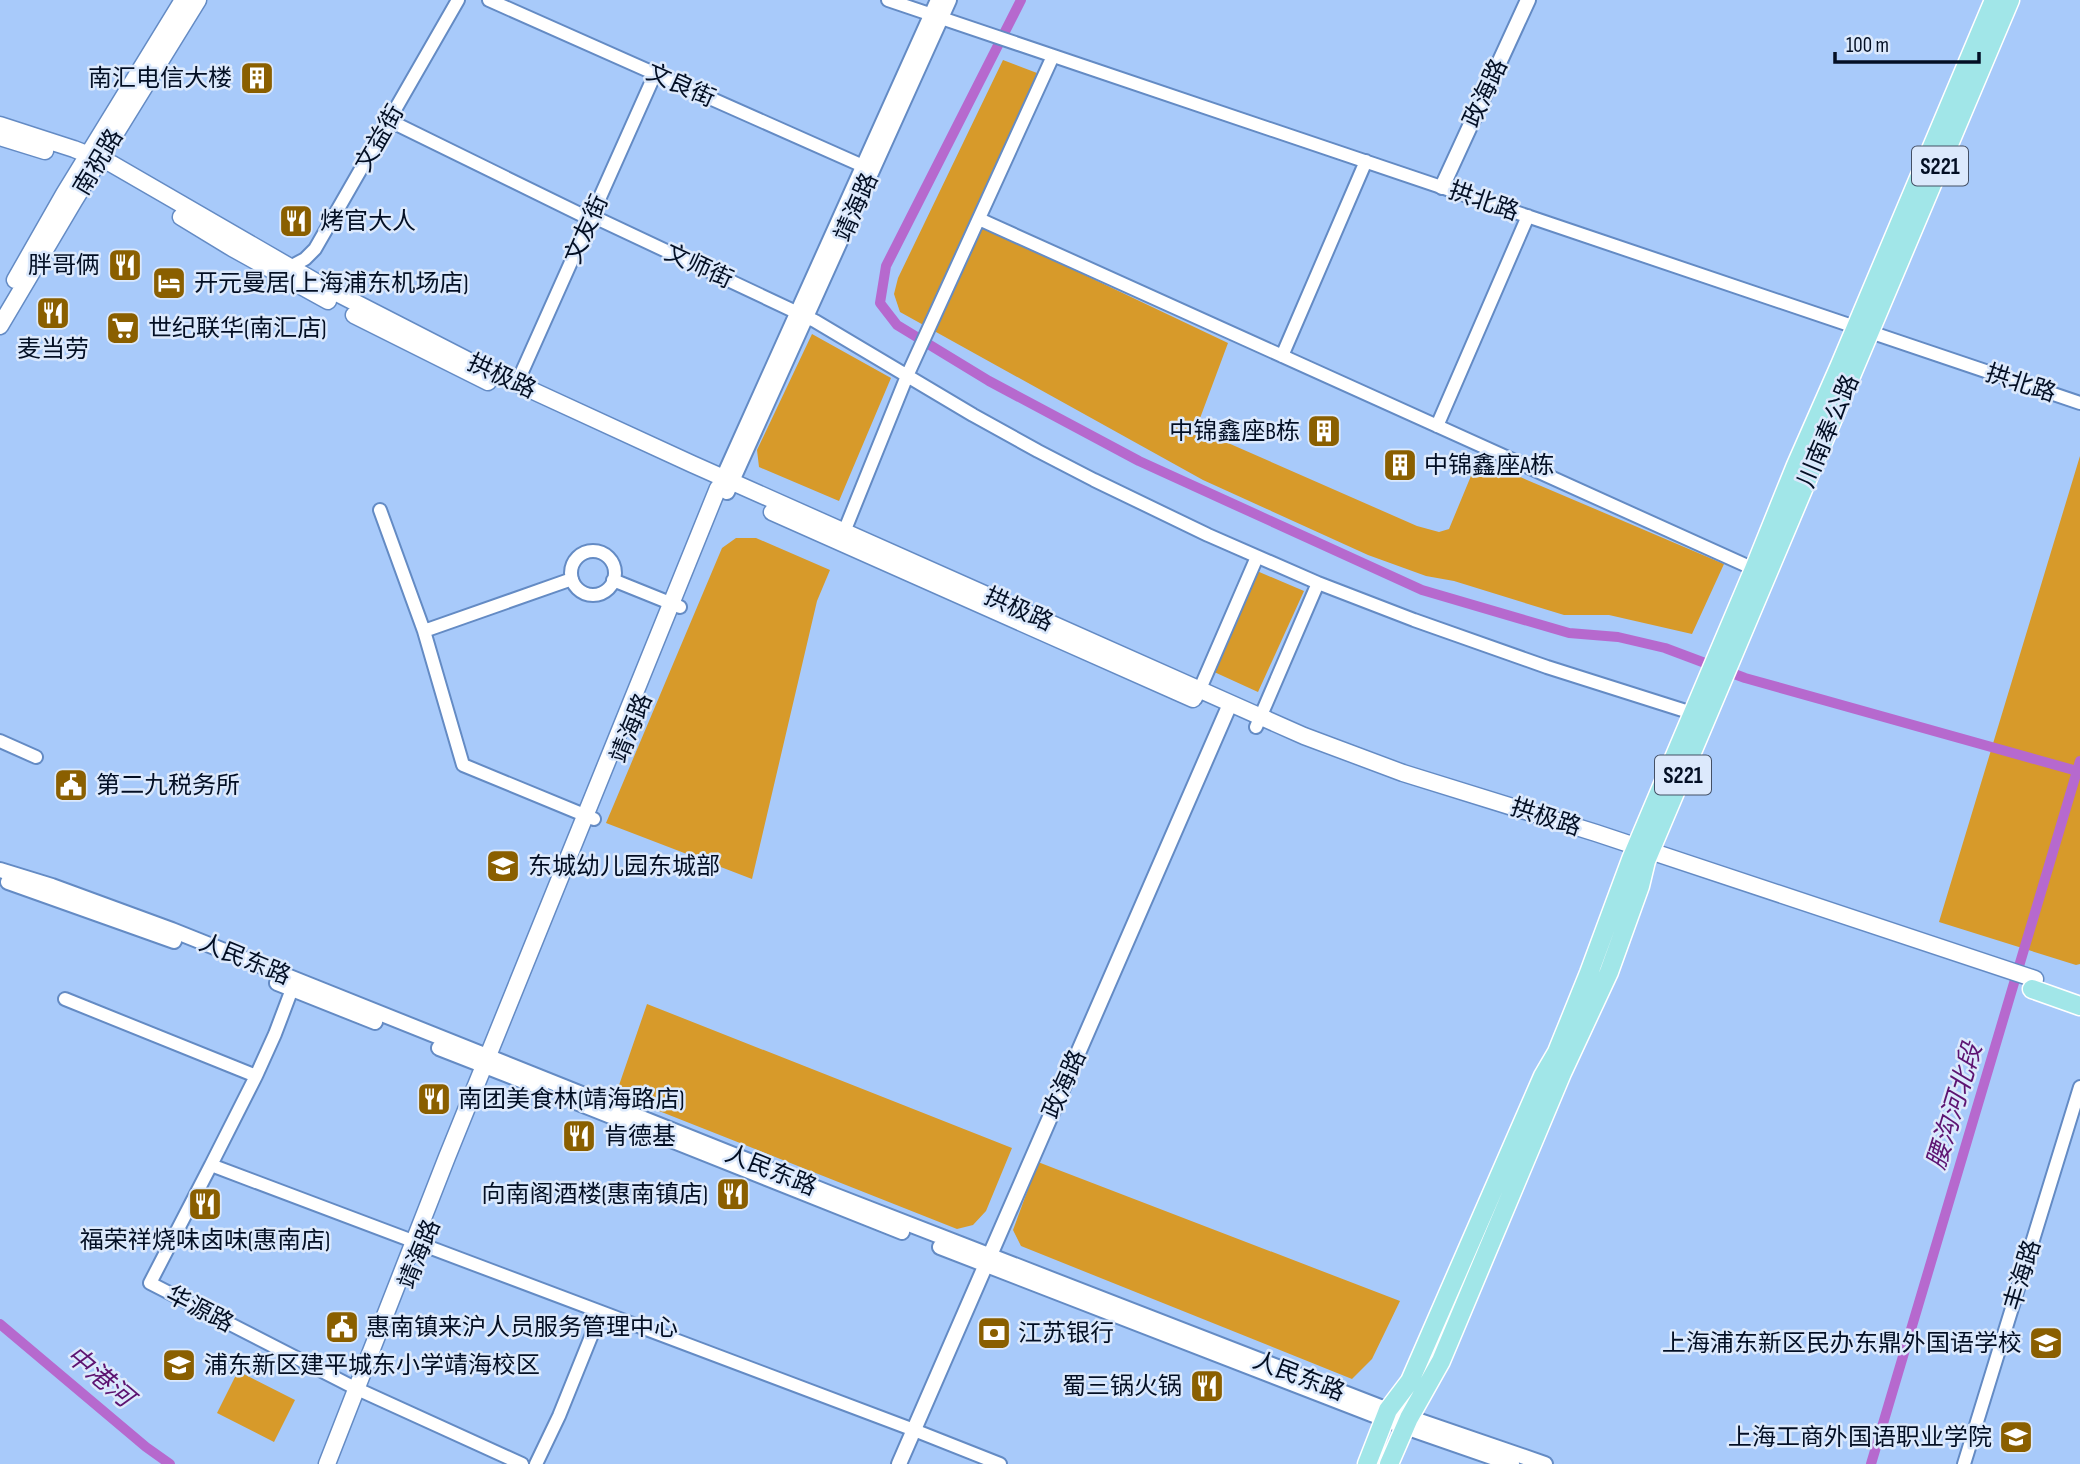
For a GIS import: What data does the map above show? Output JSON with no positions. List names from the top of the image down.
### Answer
{
  "streets": {
    "main road": [
      "南祝路",
      "S221",
      "靖海路",
      "拱极路",
      "川南奉公路"
    ],
    "street": [
      "文良街",
      "政海路",
      "文益街",
      "拱北路",
      "文友街",
      "文师街",
      "人民东路",
      "丰海路",
      "华源路"
    ]
  },
  "crossings": [
    ["文良街", "靖海路"],
    ["文良街", "文友街"],
    ["政海路", "拱北路"],
    ["政海路", "拱极路"],
    ["政海路", "人民东路"],
    ["文益街", "文师街"],
    ["文益街", "拱极路"],
    ["南祝路", "拱极路"],
    ["拱北路", "靖海路"],
    ["拱北路", "川南奉公路"],
    ["靖海路", "文师街"],
    ["靖海路", "拱极路"],
    ["靖海路", "人民东路"],
    ["靖海路", "华源路"],
    ["文友街", "文师街"],
    ["文友街", "拱极路"],
    ["文师街", "川南奉公路"],
    ["拱极路", "川南奉公路"]
  ],
  "water": ["腰沟河北段", "中港河"],
  "places": {
    "building": ["南汇电信大楼", "中锦鑫座B栋", "中锦鑫座A栋"],
    "restaurant": [
      "烤官大人",
      "胖哥俩",
      "麦当劳",
      "南团美食林(靖海路店)",
      "肯德基",
      "向南阁酒楼(惠南镇店)",
      "福荣祥烧味卤味(惠南店)",
      "蜀三锅火锅"
    ],
    "hotel": ["开元曼居(上海浦东机场店)"],
    "supermarket": ["世纪联华(南汇店)"],
    "public building": ["第二九税务所", "惠南镇来沪人员服务管理中心"],
    "school or university": [
      "东城幼儿园东城部",
      "上海浦东新区民办东鼎外国语学校",
      "浦东新区建平城东小学靖海校区",
      "上海工商外国语职业学院"
    ],
    "bank": ["江苏银行"]
  },
  "scale_bar": "100 m"
}
